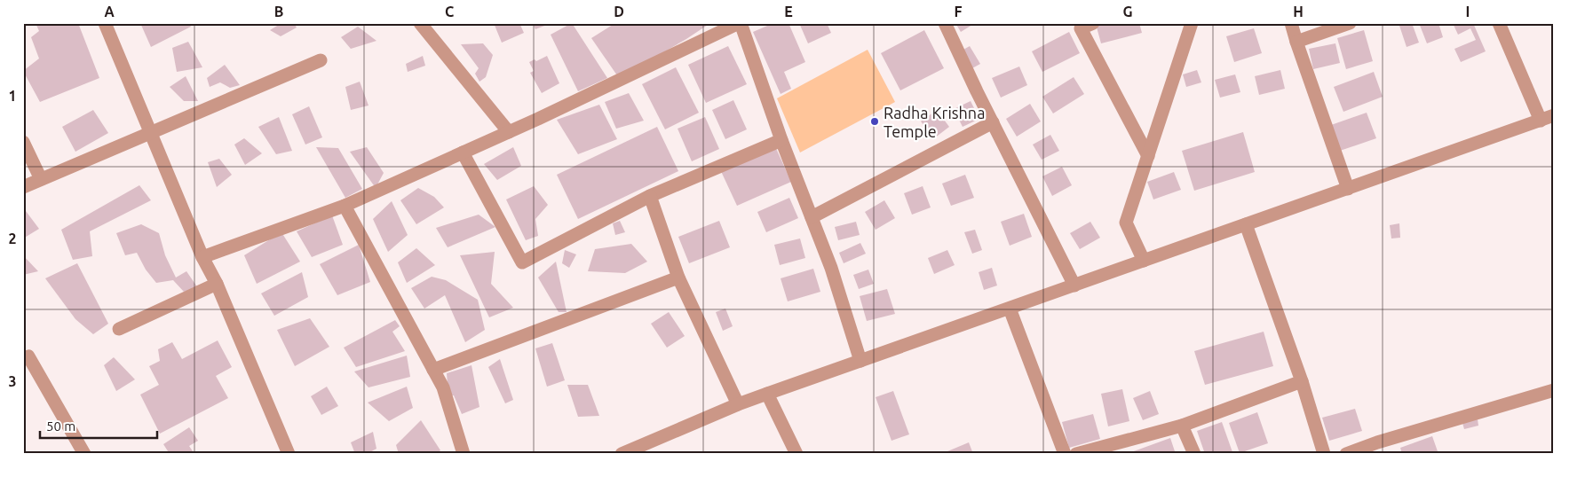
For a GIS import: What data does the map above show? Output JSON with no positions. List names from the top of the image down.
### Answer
{
  "places": ["Radha Krishna Temple"],
  "scale_bar": "50 m",
  "grid": {
    "columns": [
      "A",
      "B",
      "C",
      "D",
      "E",
      "F",
      "G",
      "H",
      "I"
    ],
    "rows": ["1", "2", "3"]
  }
}
